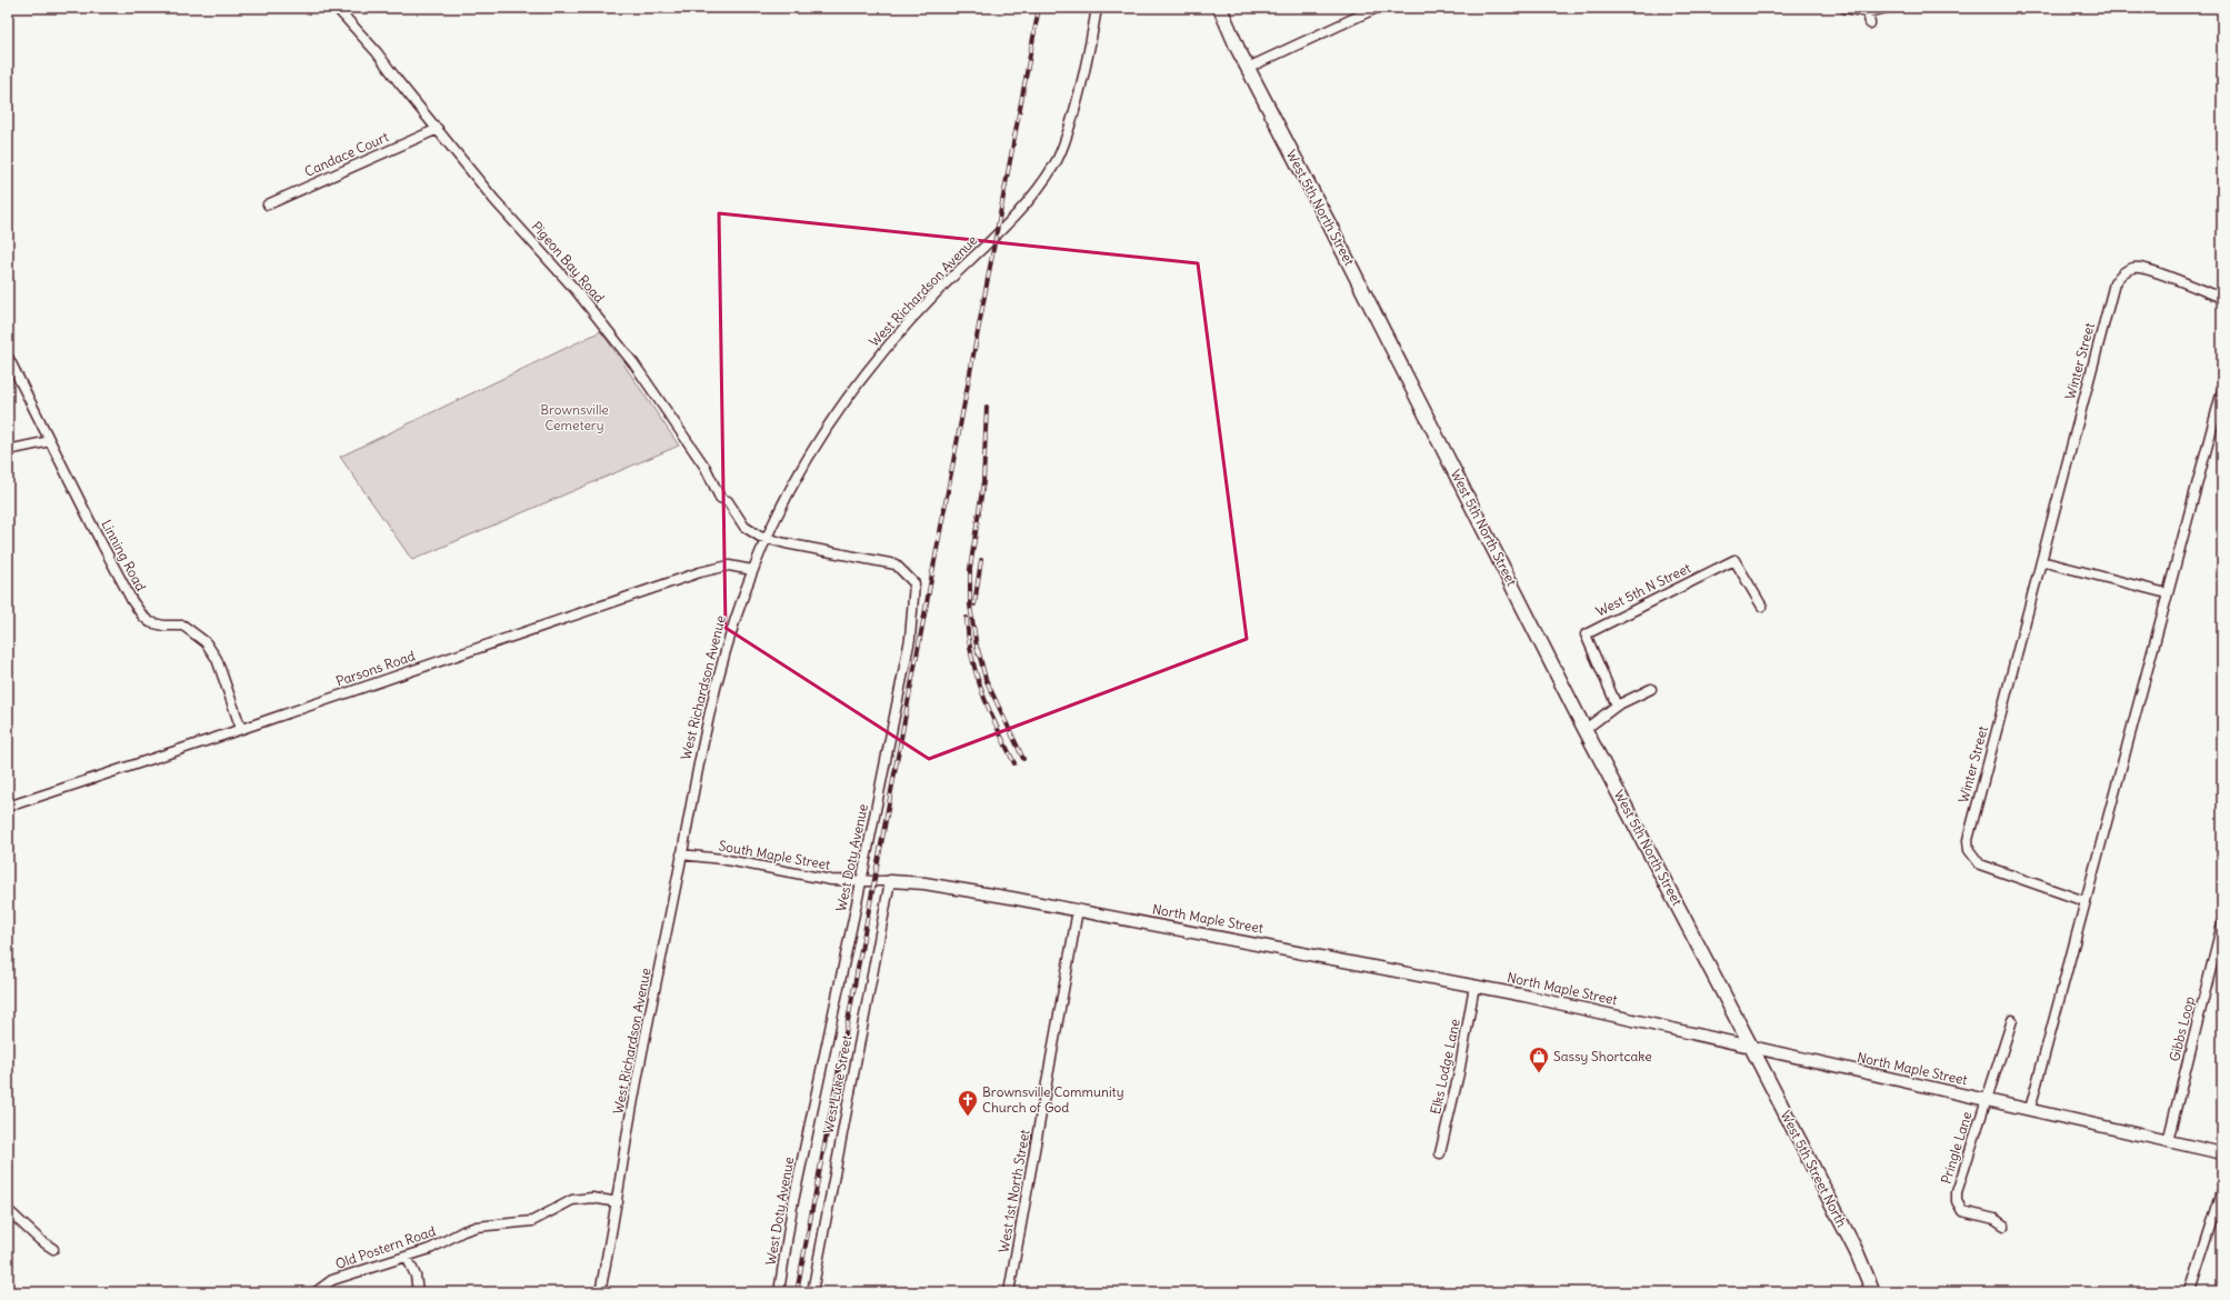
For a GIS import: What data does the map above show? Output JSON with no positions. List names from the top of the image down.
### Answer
{
  "streets": {
    "main road": ["West 5th North Street", "West 5th Street North"],
    "street": [
      "Candace Court",
      "Pigeon Bay Road",
      "West Richardson Avenue",
      "Winter Street",
      "Linning Road",
      "West 5th N Street",
      "Parsons Road",
      "South Maple Street",
      "West Doty Avenue",
      "North Maple Street",
      "Gibbs Loop",
      "Elks Lodge Lane",
      "West Luke Street",
      "Pringle Lane",
      "West 1st North Street",
      "Old Postern Road"
    ]
  },
  "crossings": [
    ["Candace Court", "Pigeon Bay Road"],
    ["West 5th North Street", "North Maple Street"],
    ["West 5th North Street", "West 5th Street North"],
    ["Pigeon Bay Road", "West Richardson Avenue"],
    ["Pigeon Bay Road", "West Doty Avenue"],
    ["West Richardson Avenue", "Parsons Road"],
    ["West Richardson Avenue", "South Maple Street"],
    ["West Richardson Avenue", "West Doty Avenue"],
    ["West Richardson Avenue", "Old Postern Road"],
    ["Linning Road", "Parsons Road"],
    ["South Maple Street", "West Doty Avenue"],
    ["South Maple Street", "North Maple Street"],
    ["South Maple Street", "West Luke Street"],
    ["North Maple Street", "Gibbs Loop"],
    ["North Maple Street", "Elks Lodge Lane"],
    ["North Maple Street", "West Luke Street"],
    ["North Maple Street", "Pringle Lane"],
    ["North Maple Street", "West 5th Street North"],
    ["North Maple Street", "West 1st North Street"]
  ],
  "parks": ["Brownsville Cemetery"],
  "places": {
    "shop": ["Sassy Shortcake"],
    "church": ["Brownsville Community Church of God"]
  }
}
